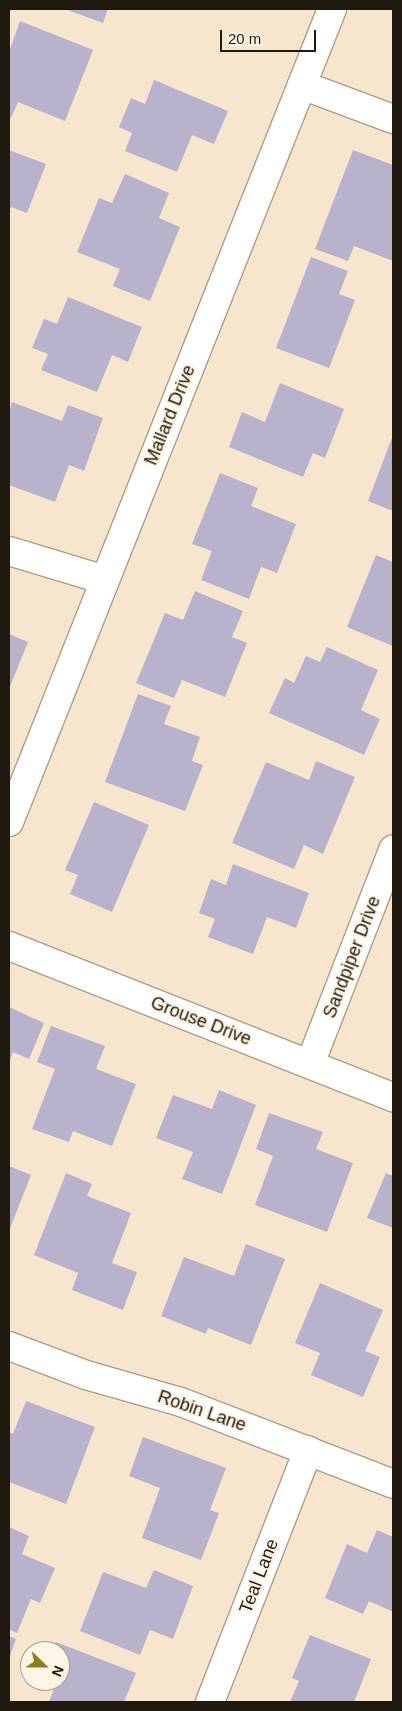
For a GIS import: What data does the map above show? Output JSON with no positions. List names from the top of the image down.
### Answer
{
  "streets": {
    "street": [
      "Mallard Drive",
      "Sandpiper Drive",
      "Grouse Drive",
      "Robin Lane",
      "Teal Lane"
    ]
  },
  "crossings": [
    ["Sandpiper Drive", "Grouse Drive"],
    ["Robin Lane", "Teal Lane"]
  ],
  "scale_bar": "20 m",
  "north": "right"
}
